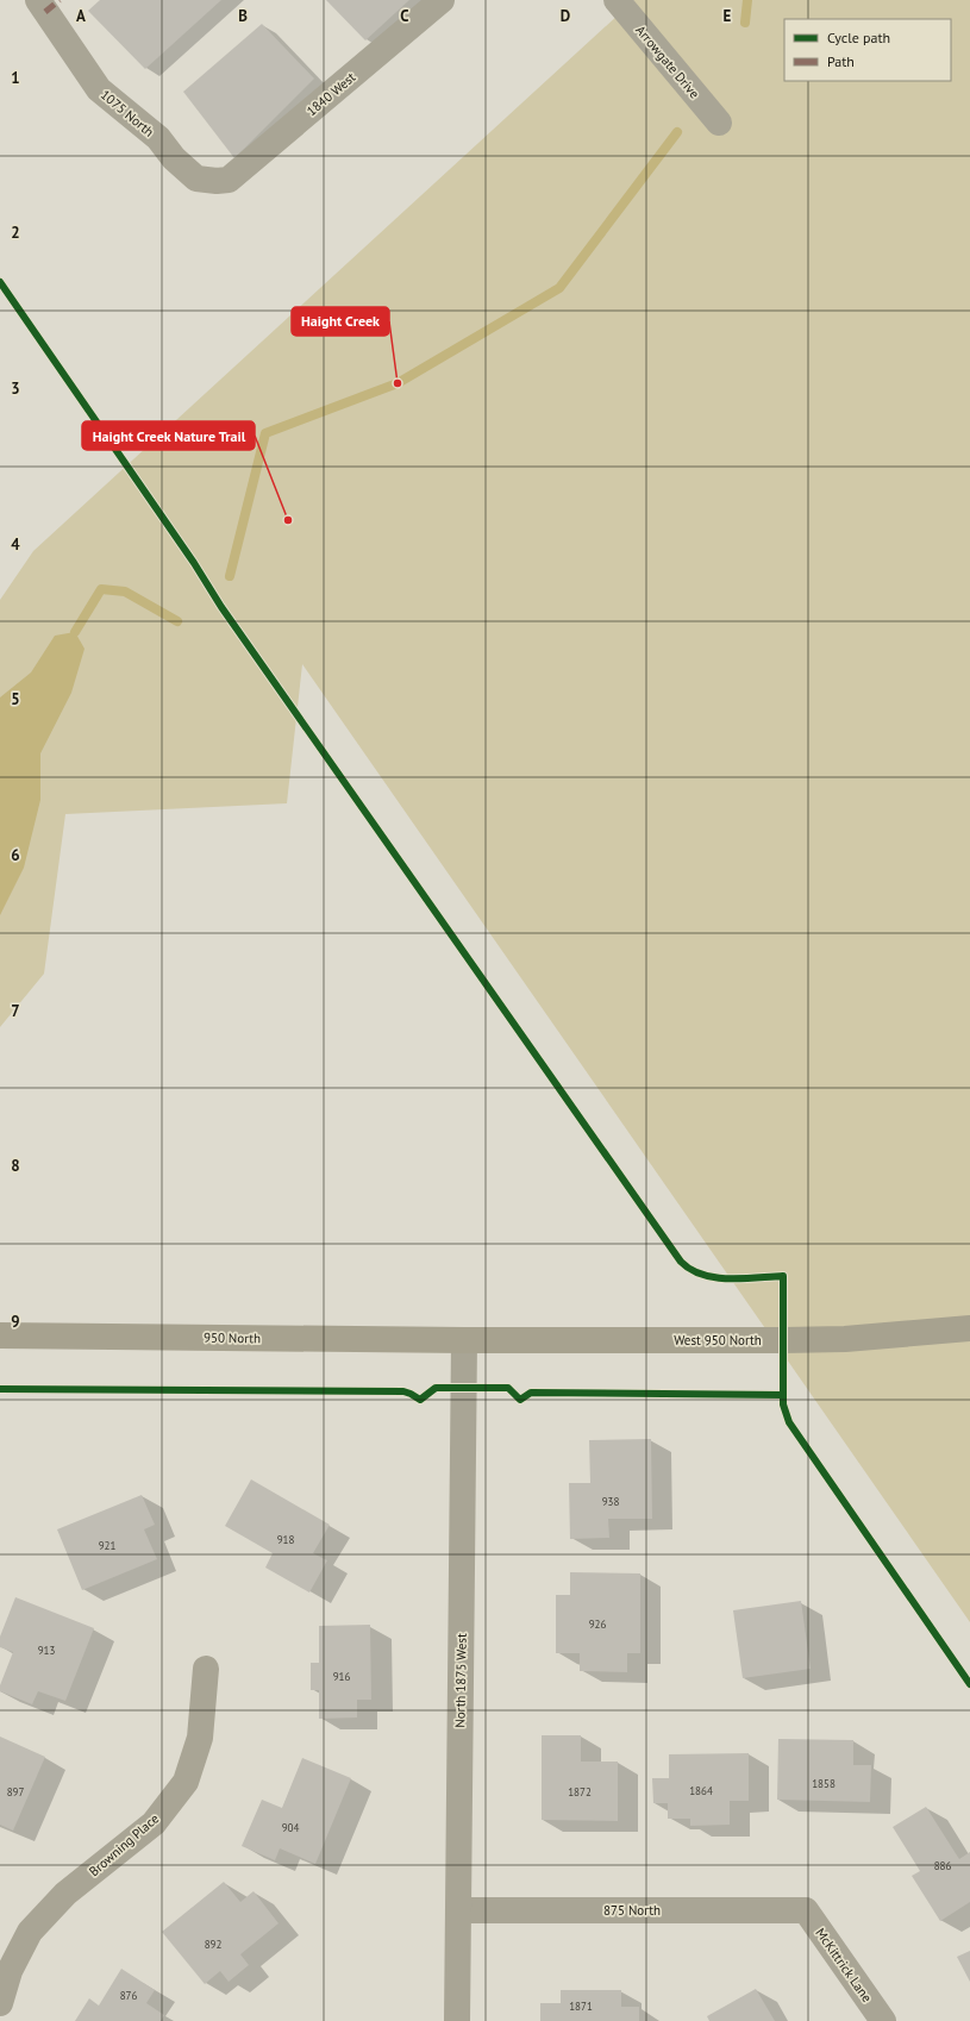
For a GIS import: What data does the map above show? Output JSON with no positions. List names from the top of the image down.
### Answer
{
  "streets": {
    "main road": ["950 North", "West 950 North"],
    "street": [
      "Arrowgate Drive",
      "1840 West",
      "1075 North",
      "North 1875 West",
      "Browning Place",
      "875 North",
      "McKittrick Lane"
    ]
  },
  "crossings": [
    ["1840 West", "1075 North"],
    ["950 North", "West 950 North"],
    ["950 North", "North 1875 West"],
    ["West 950 North", "North 1875 West"],
    ["North 1875 West", "875 North"],
    ["875 North", "McKittrick Lane"]
  ],
  "places": ["Haight Creek", "Haight Creek Nature Trail"],
  "house_numbers": [
    "938",
    "918",
    "921",
    "926",
    "913",
    "916",
    "1858",
    "1864",
    "897",
    "1872",
    "904",
    "886",
    "892",
    "876",
    "1871"
  ],
  "legend": ["Cycle path", "Path"],
  "grid": {
    "columns": [
      "A",
      "B",
      "C",
      "D",
      "E"
    ],
    "rows": [
      "1",
      "2",
      "3",
      "4",
      "5",
      "6",
      "7",
      "8",
      "9"
    ]
  }
}
